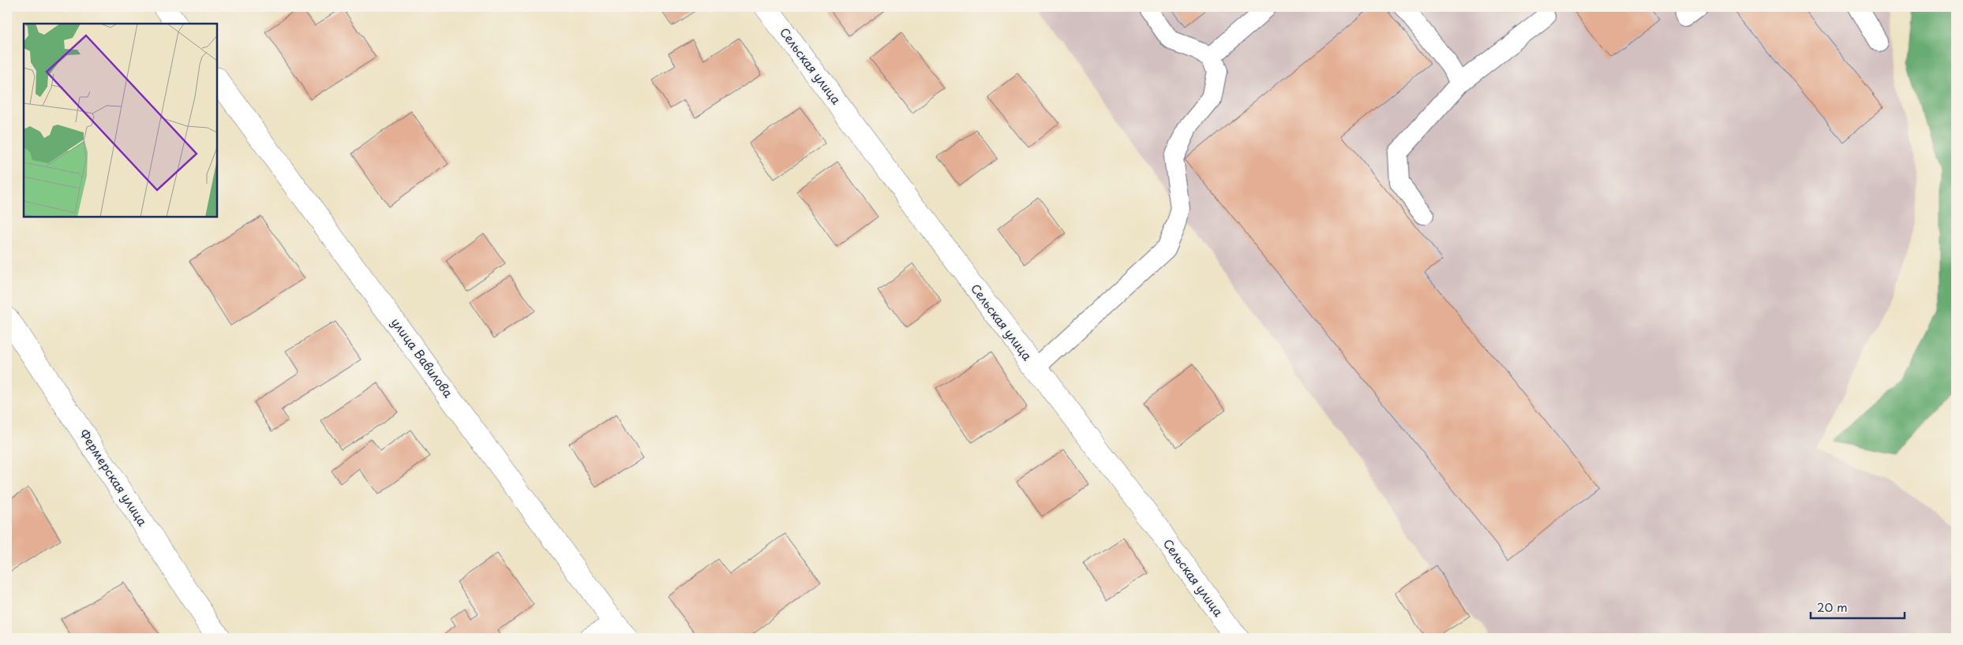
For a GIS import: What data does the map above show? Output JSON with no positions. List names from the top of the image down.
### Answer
{
  "streets": {
    "street": ["Сельская улица", "улица Вавилова", "Фермерская улица"]
  },
  "scale_bar": "20 m"
}
